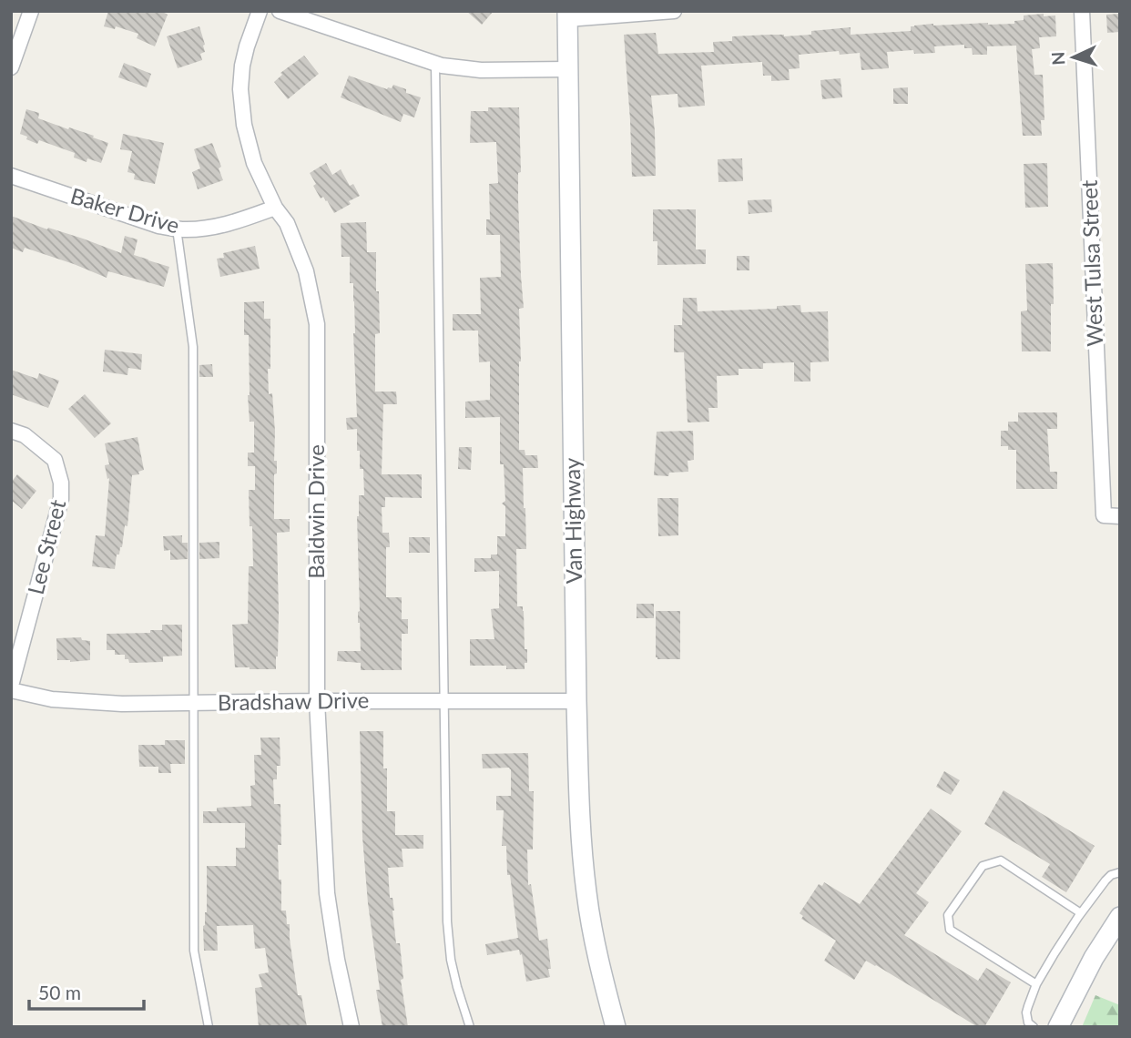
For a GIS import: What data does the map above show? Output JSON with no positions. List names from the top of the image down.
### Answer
{
  "streets": {
    "main road": ["Van Highway"],
    "street": [
      "Baker Drive",
      "West Tulsa Street",
      "Baldwin Drive",
      "Lee Street",
      "Bradshaw Drive"
    ]
  },
  "crossings": [
    ["Baker Drive", "Baldwin Drive"],
    ["Baldwin Drive", "Bradshaw Drive"],
    ["Van Highway", "Bradshaw Drive"],
    ["Lee Street", "Bradshaw Drive"]
  ],
  "scale_bar": "50 m",
  "north": "left"
}
